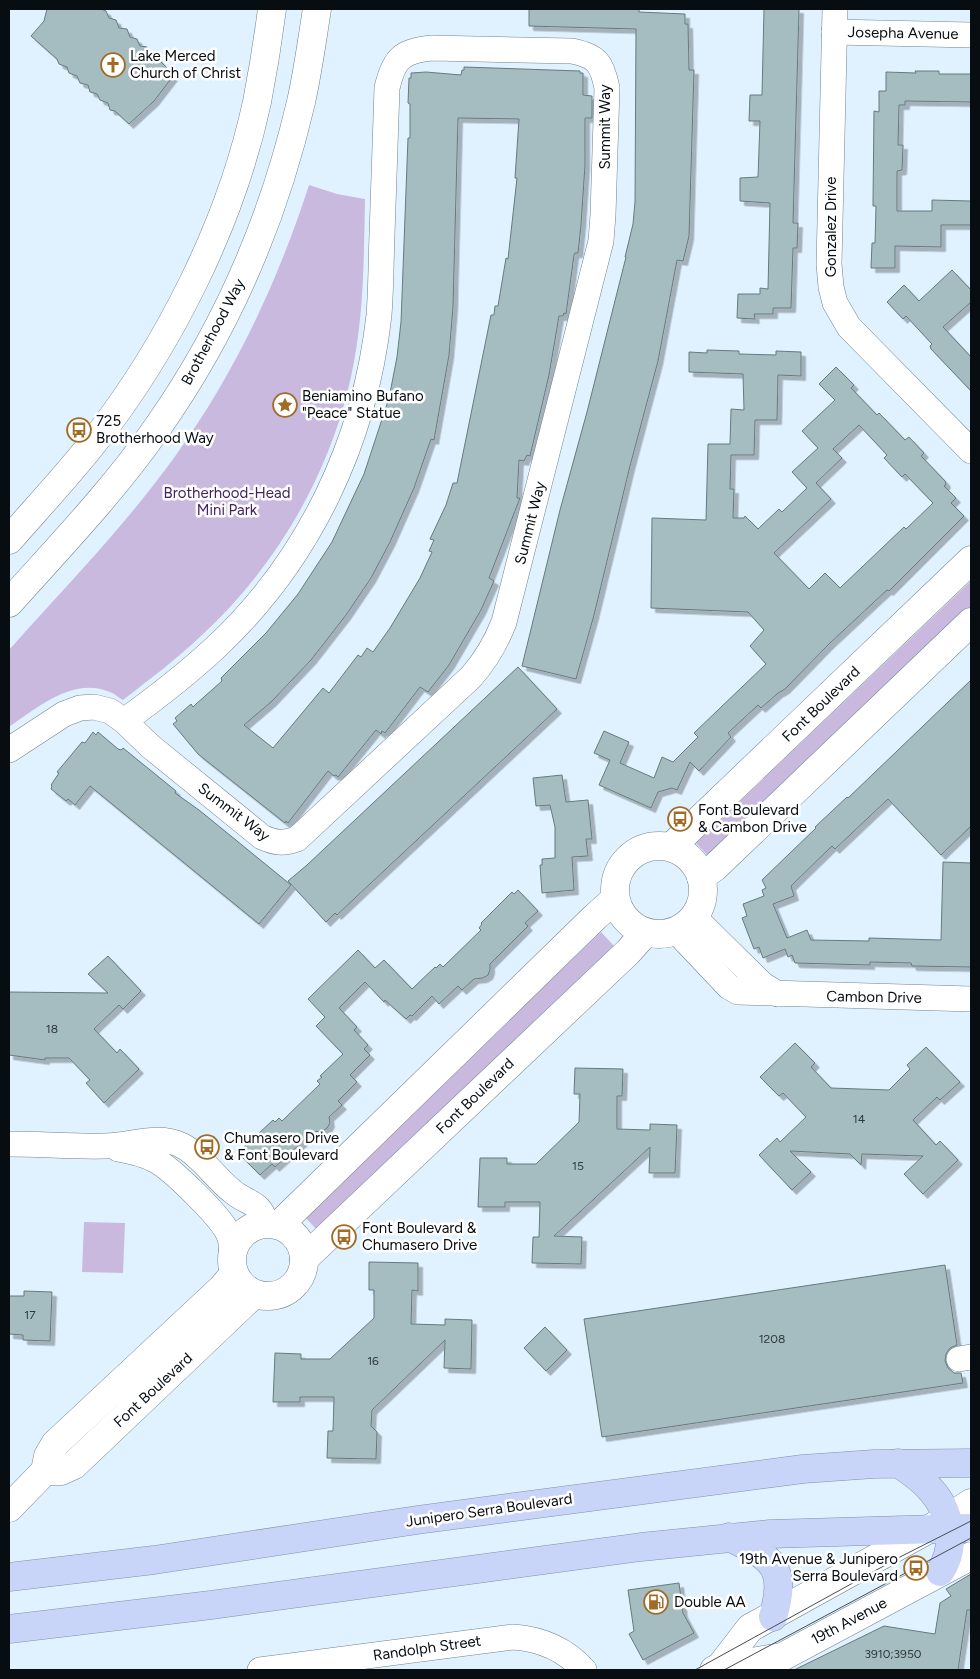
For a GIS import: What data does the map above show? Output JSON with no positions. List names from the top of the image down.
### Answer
{
  "streets": {
    "highway": ["Junipero Serra Boulevard"],
    "street": [
      "Josepha Avenue",
      "Summit Way",
      "Gonzalez Drive",
      "Brotherhood Way",
      "Font Boulevard",
      "Cambon Drive",
      "19th Avenue",
      "Randolph Street"
    ]
  },
  "crossings": [
    ["Josepha Avenue", "Gonzalez Drive"],
    ["Font Boulevard", "Cambon Drive"]
  ],
  "parks": ["Brotherhood-Head Mini Park"],
  "places": {
    "church": ["Lake Merced Church of Christ"],
    "place": ["Beniamino Bufano \"Peace\" Statue"],
    "bus stop": [
      "725 Brotherhood Way",
      "Font Boulevard & Cambon Drive",
      "Chumasero Drive & Font Boulevard",
      "Font Boulevard & Chumasero Drive",
      "19th Avenue & Junipero Serra Boulevard"
    ],
    "fuel station": ["Double AA"]
  },
  "house_numbers": [
    "18",
    "14",
    "15",
    "17",
    "1208",
    "16",
    "3910;3950"
  ]
}
